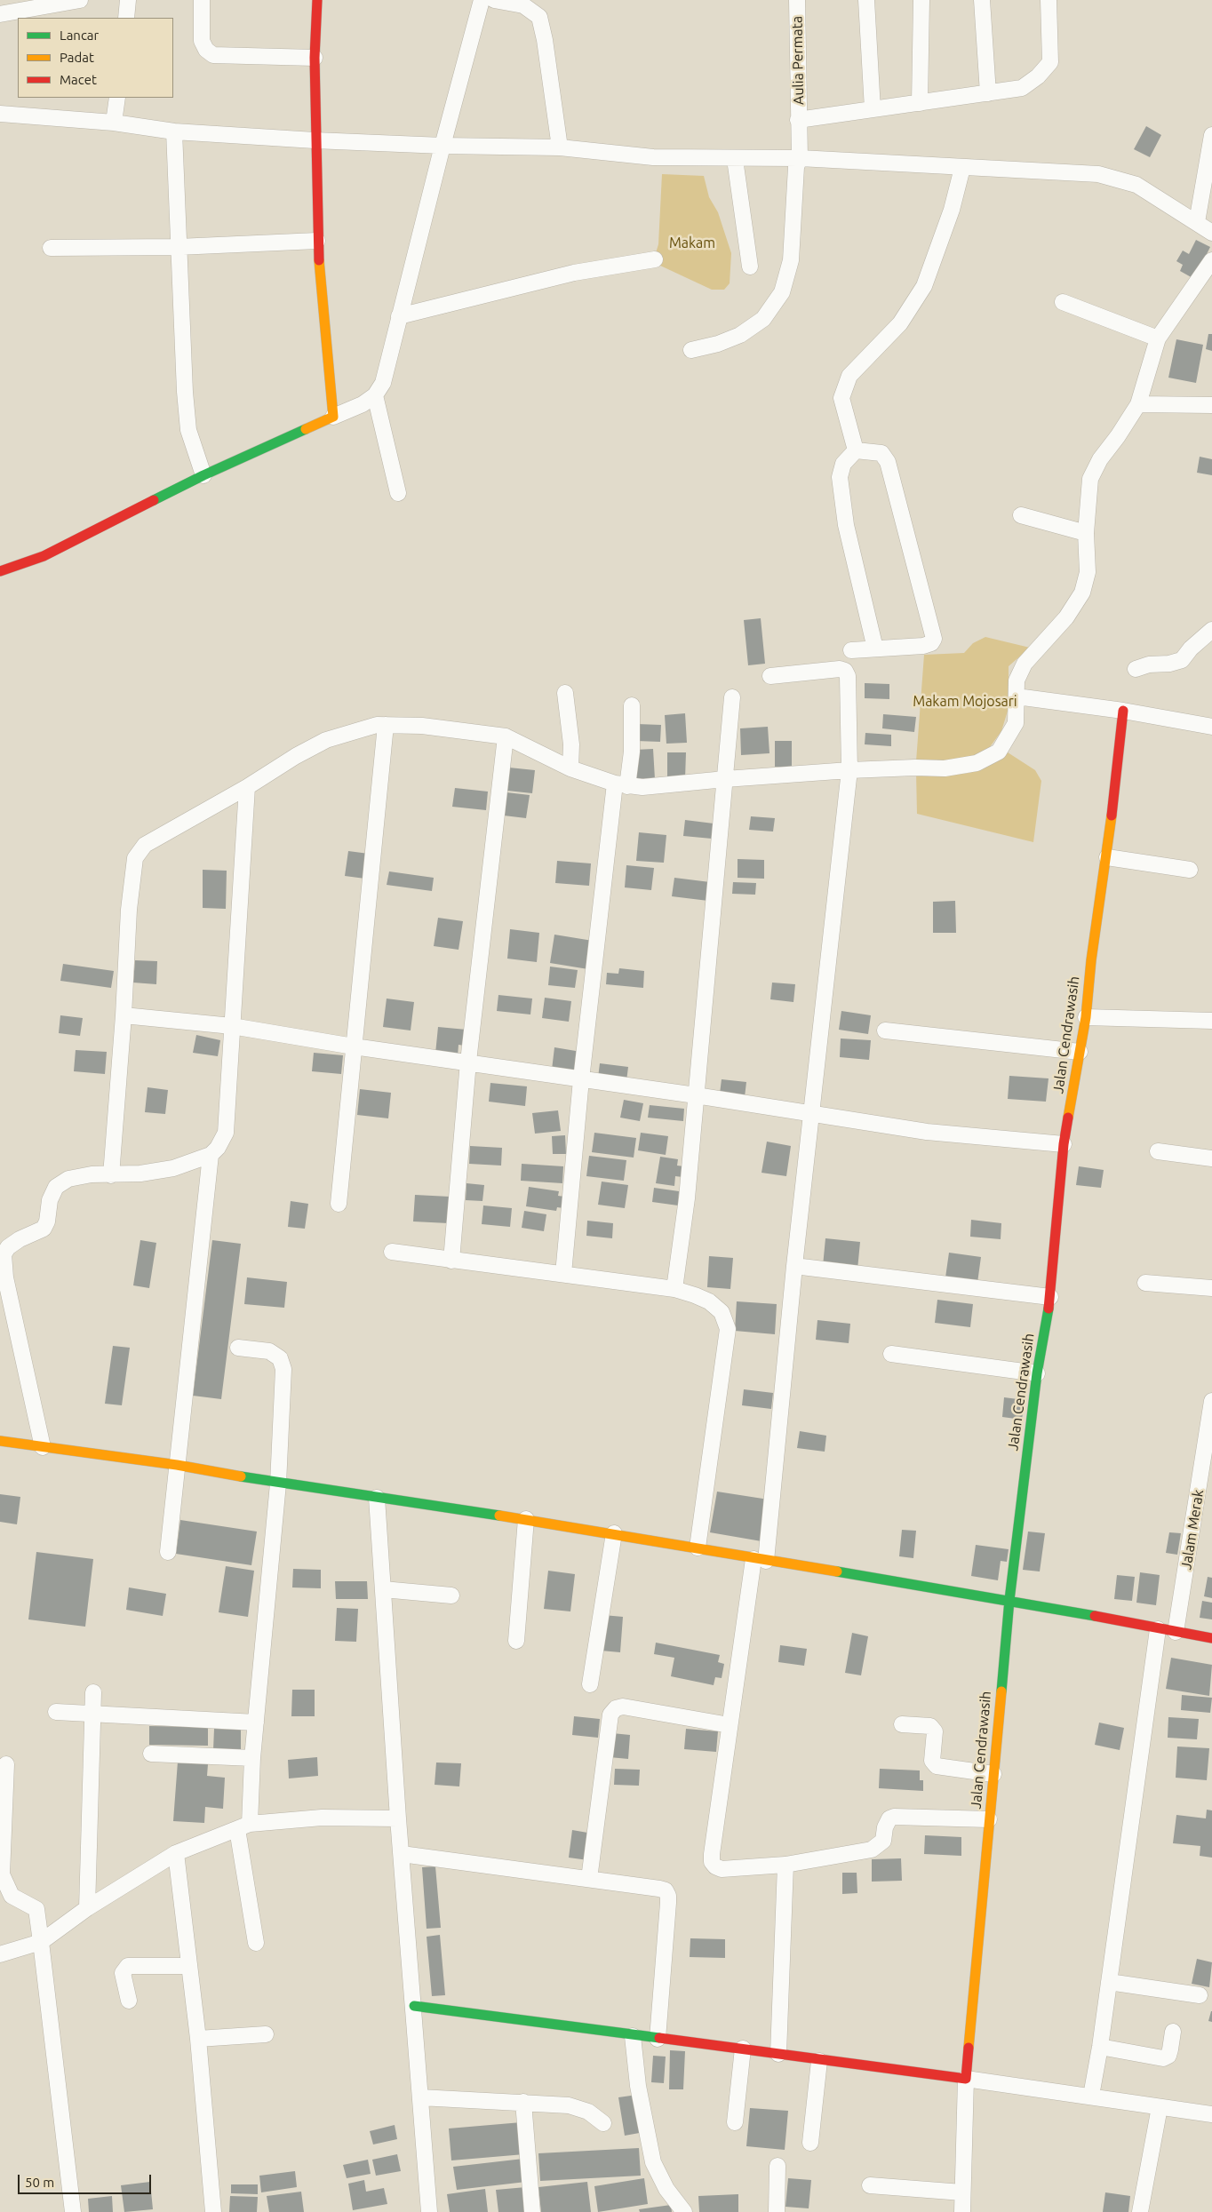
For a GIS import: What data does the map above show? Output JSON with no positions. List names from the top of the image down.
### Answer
{
  "streets": {
    "street": ["Aulia Permata", "Jalan Cendrawasih", "Jalam Merak"]
  },
  "parks": ["Makam", "Makam Mojosari"],
  "legend": ["Lancar", "Padat", "Macet"],
  "scale_bar": "50 m"
}
